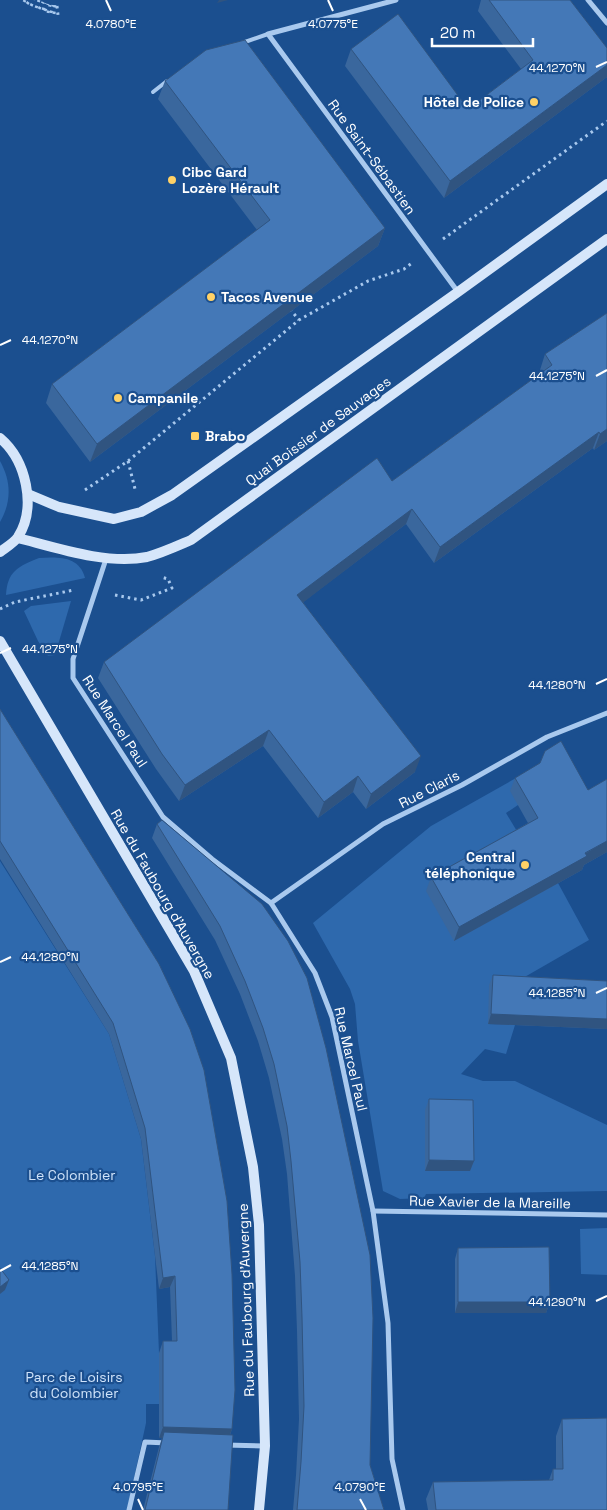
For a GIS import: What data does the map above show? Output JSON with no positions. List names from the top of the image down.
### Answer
{
  "streets": {
    "main road": ["Quai Boissier de Sauvages", "Rue du Faubourg d'Auvergne"],
    "street": [
      "Rue Saint-Sébastien",
      "Rue Marcel Paul",
      "Rue Claris",
      "Rue Xavier de la Mareille"
    ]
  },
  "crossings": [
    ["Quai Boissier de Sauvages", "Rue Marcel Paul"],
    ["Rue Marcel Paul", "Rue Claris"],
    ["Rue Marcel Paul", "Rue Xavier de la Mareille"]
  ],
  "parks": ["Le Colombier", "Parc de Loisirs du Colombier"],
  "places": {
    "other": [
      "Hôtel de Police",
      "Cibc Gard Lozère Hérault",
      "Tacos Avenue",
      "Campanile",
      "Central téléphonique"
    ],
    "transit": ["Brabo"]
  },
  "scale_bar": "20 m",
  "coordinates": [
    "4.0780°E",
    "4.0775°E",
    "44.1270°N",
    "44.1275°N",
    "44.1280°N",
    "44.1285°N",
    "44.1290°N",
    "4.0795°E",
    "4.0790°E"
  ]
}
